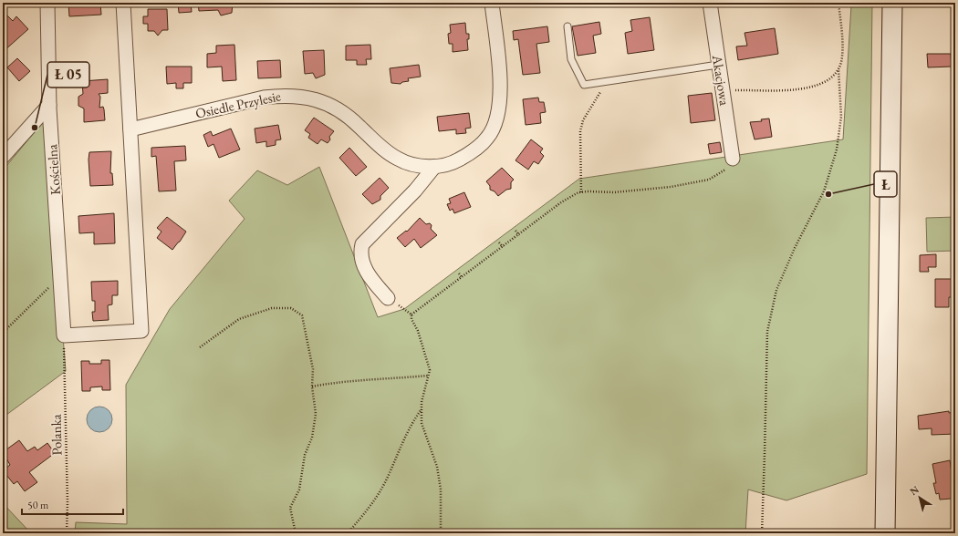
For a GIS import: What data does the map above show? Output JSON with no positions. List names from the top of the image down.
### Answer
{
  "streets": {
    "street": ["Akacjowa", "Osiedle Przylesie", "Kościelna"],
    "path": ["Polanka"]
  },
  "crossings": [
    ["Kościelna", "Polanka"]
  ],
  "places": ["Ł 05", "Ł"],
  "scale_bar": "50 m",
  "north": "top left"
}
